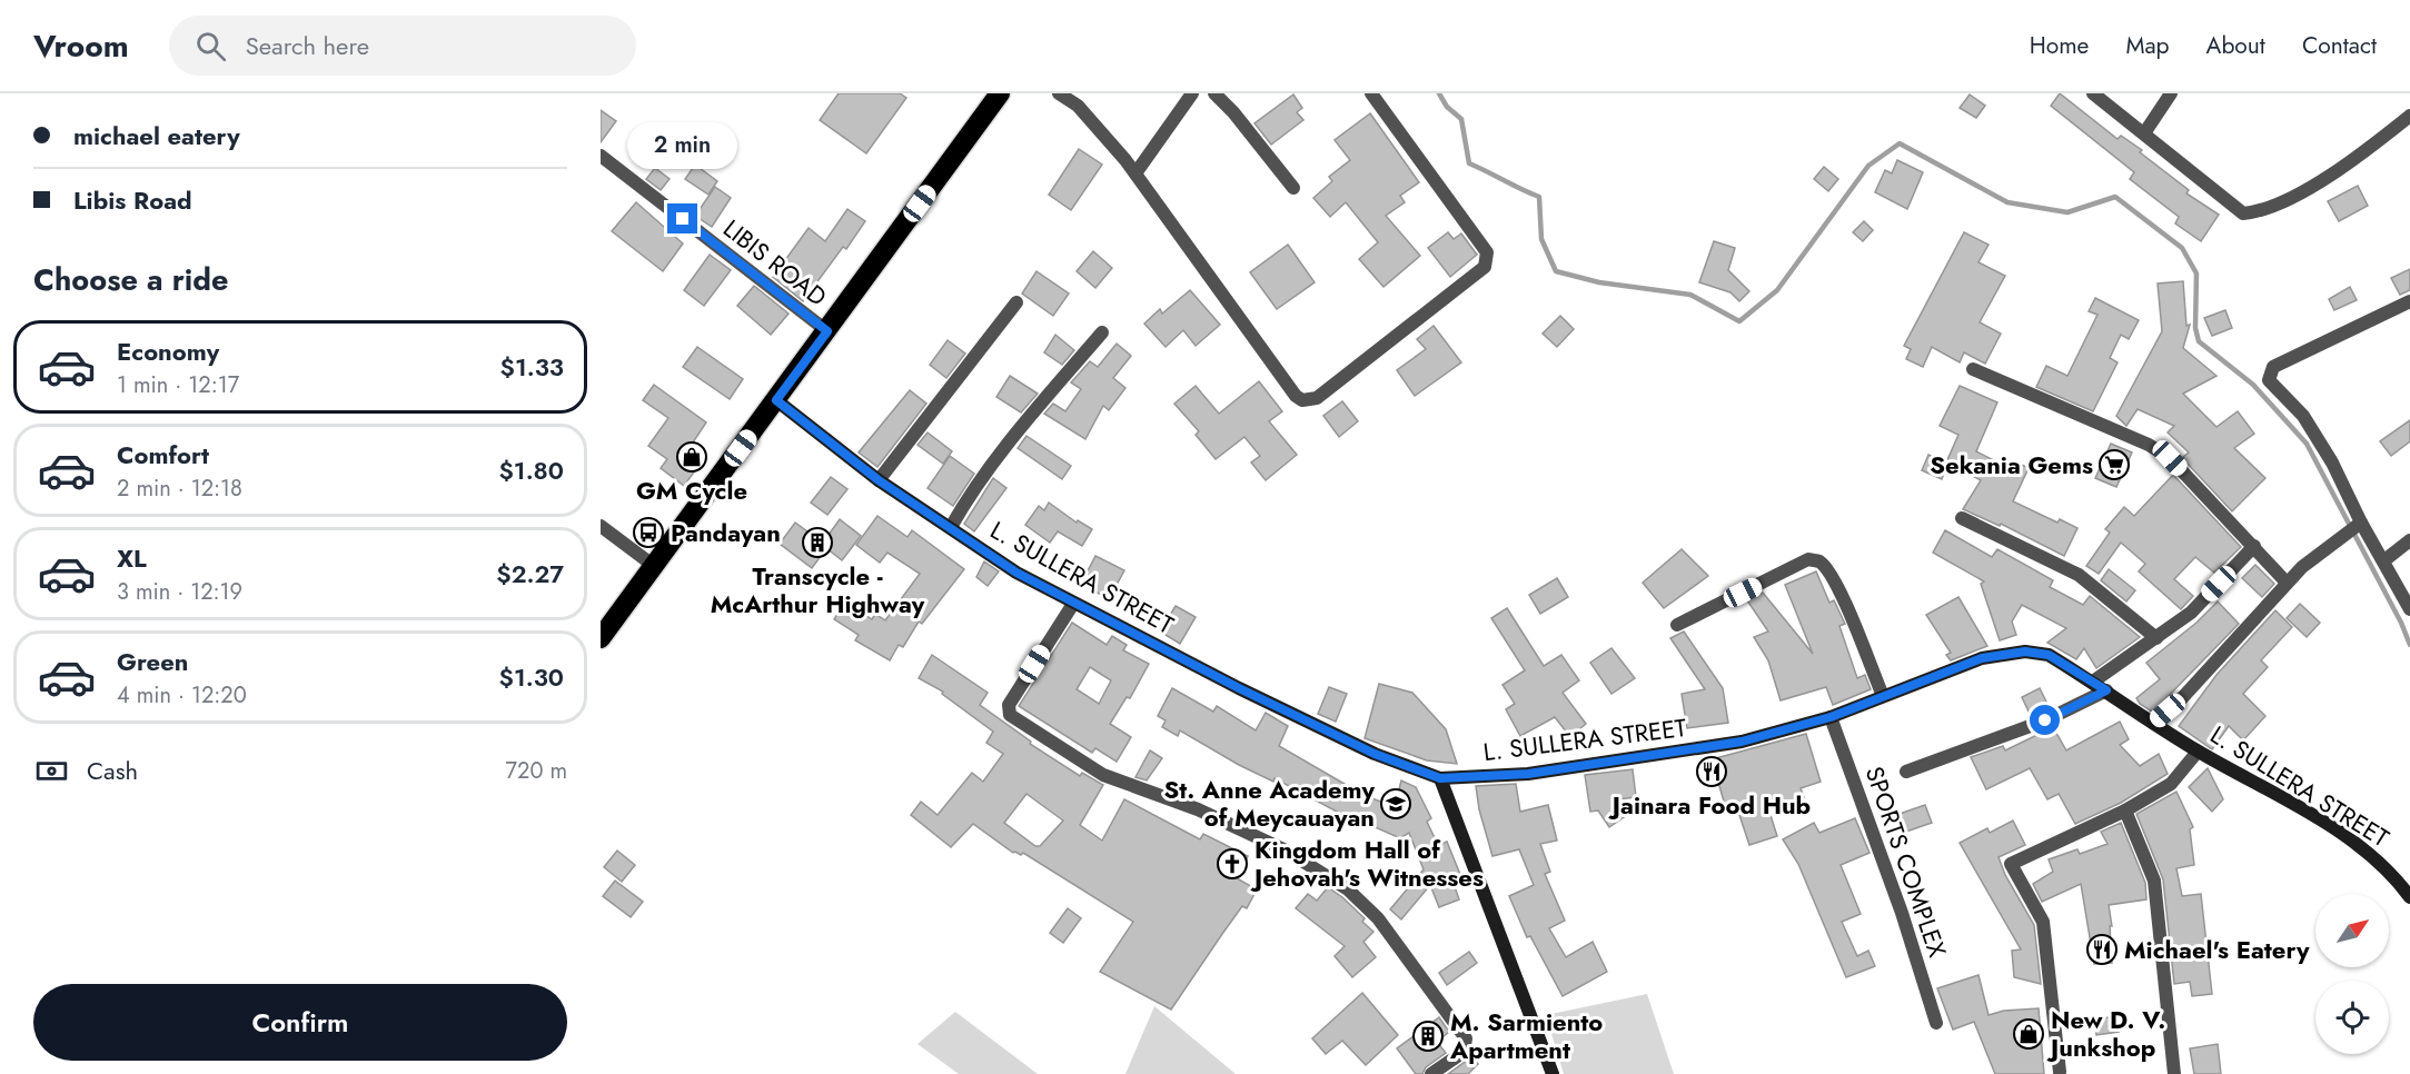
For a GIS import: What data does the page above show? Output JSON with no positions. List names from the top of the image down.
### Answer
{
  "streets": {
    "street": ["LIBIS ROAD", "L. SULLERA STREET", "SPORTS COMPLEX"]
  },
  "crossings": [
    ["L. SULLERA STREET", "SPORTS COMPLEX"]
  ],
  "places": {
    "shop": ["GM Cycle", "New D. V. Junkshop"],
    "supermarket": ["Sekania Gems"],
    "bus stop": ["Pandayan"],
    "building": ["Transcycle - McArthur Highway", "M. Sarmiento Apartment"],
    "restaurant": ["Jainara Food Hub", "Michael's Eatery"],
    "school or university": ["St. Anne Academy of Meycauayan"],
    "church": ["Kingdom Hall of Jehovah's Witnesses"]
  },
  "north": "top right",
  "page": {
    "header": "Vroom",
    "search": "Search here",
    "nav": [
      "Home",
      "Map",
      "About",
      "Contact"
    ],
    "banner": ["michael eatery", "Libis Road"],
    "bubble": "2 min",
    "heading": "Choose a ride",
    "list": [
      {
        "name": "Economy",
        "note": "1 min · 12:17",
        "value": "$1.33"
      },
      {
        "name": "Comfort",
        "note": "2 min · 12:18",
        "value": "$1.80"
      },
      {
        "name": "XL",
        "note": "3 min · 12:19",
        "value": "$2.27"
      },
      {
        "name": "Green",
        "note": "4 min · 12:20",
        "value": "$1.30"
      }
    ],
    "pay": ["Cash", "720 m"],
    "buttons": "Confirm"
  }
}
